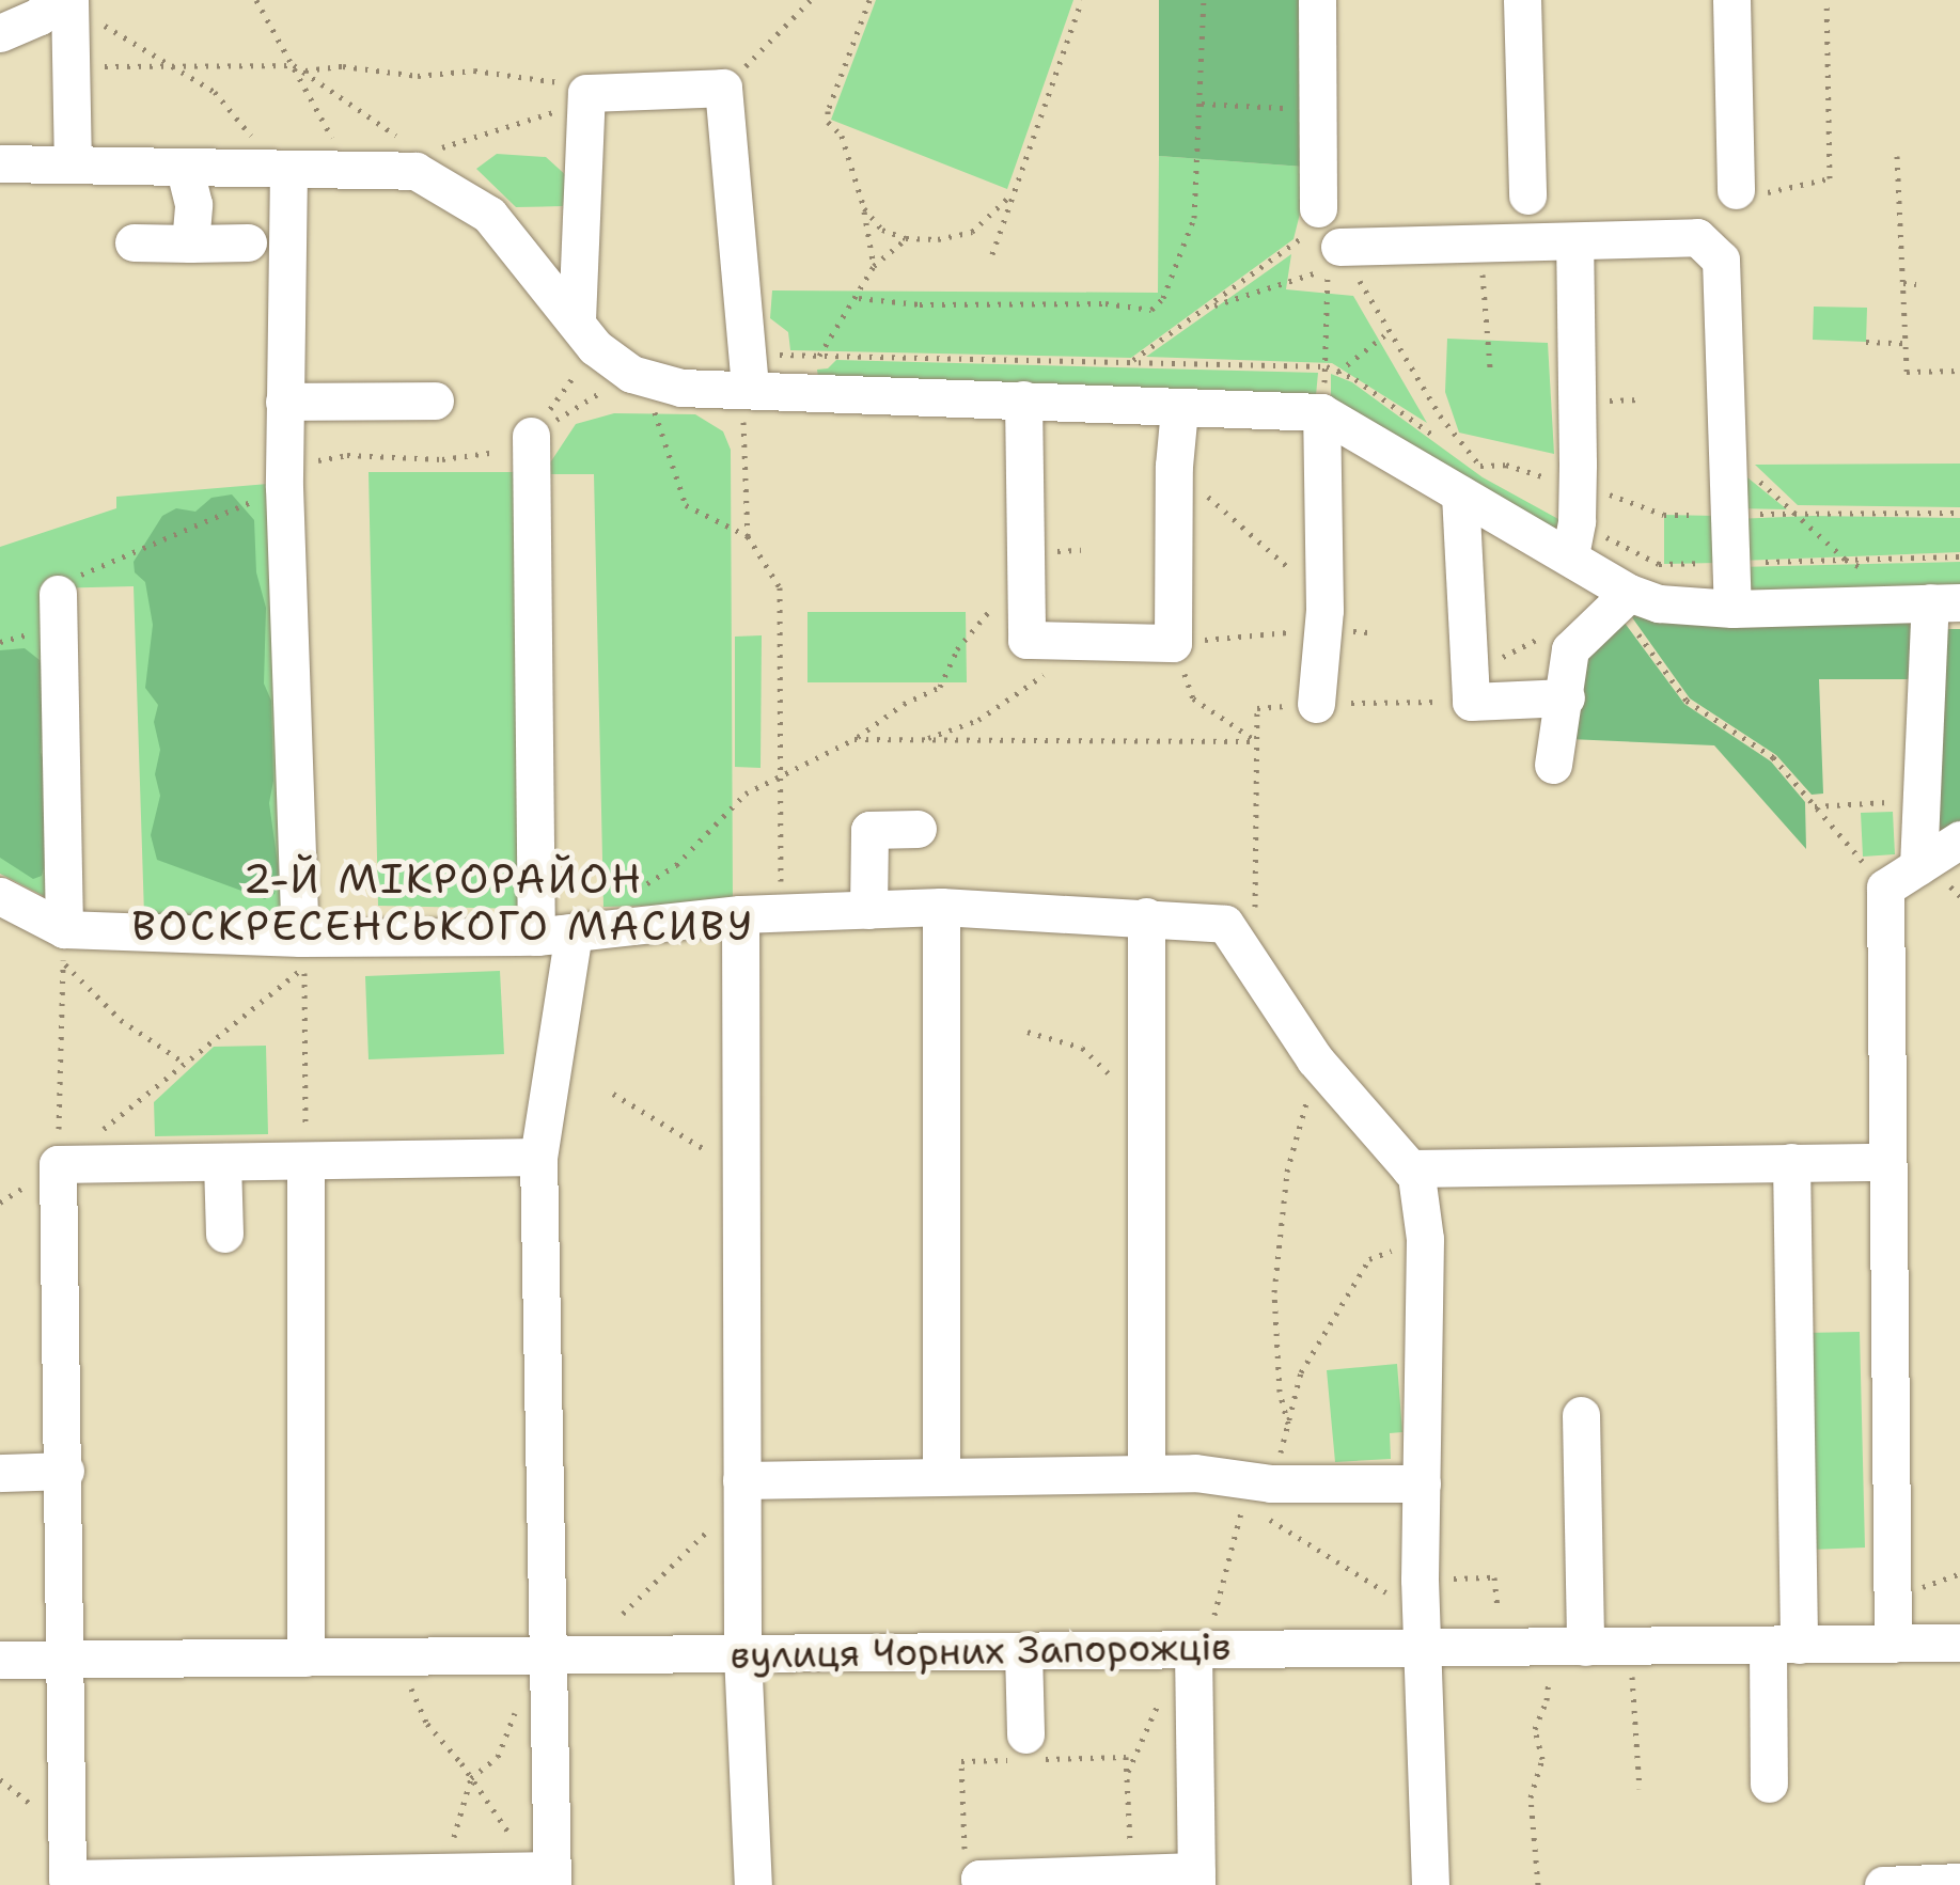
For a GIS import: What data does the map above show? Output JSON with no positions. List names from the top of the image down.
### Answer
{
  "streets": {
    "street": ["вулиця Чорних Запорожців"]
  },
  "districts": ["2-Й МІКРОРАЙОН ВОСКРЕСЕНСЬКОГО МАСИВУ"]
}
